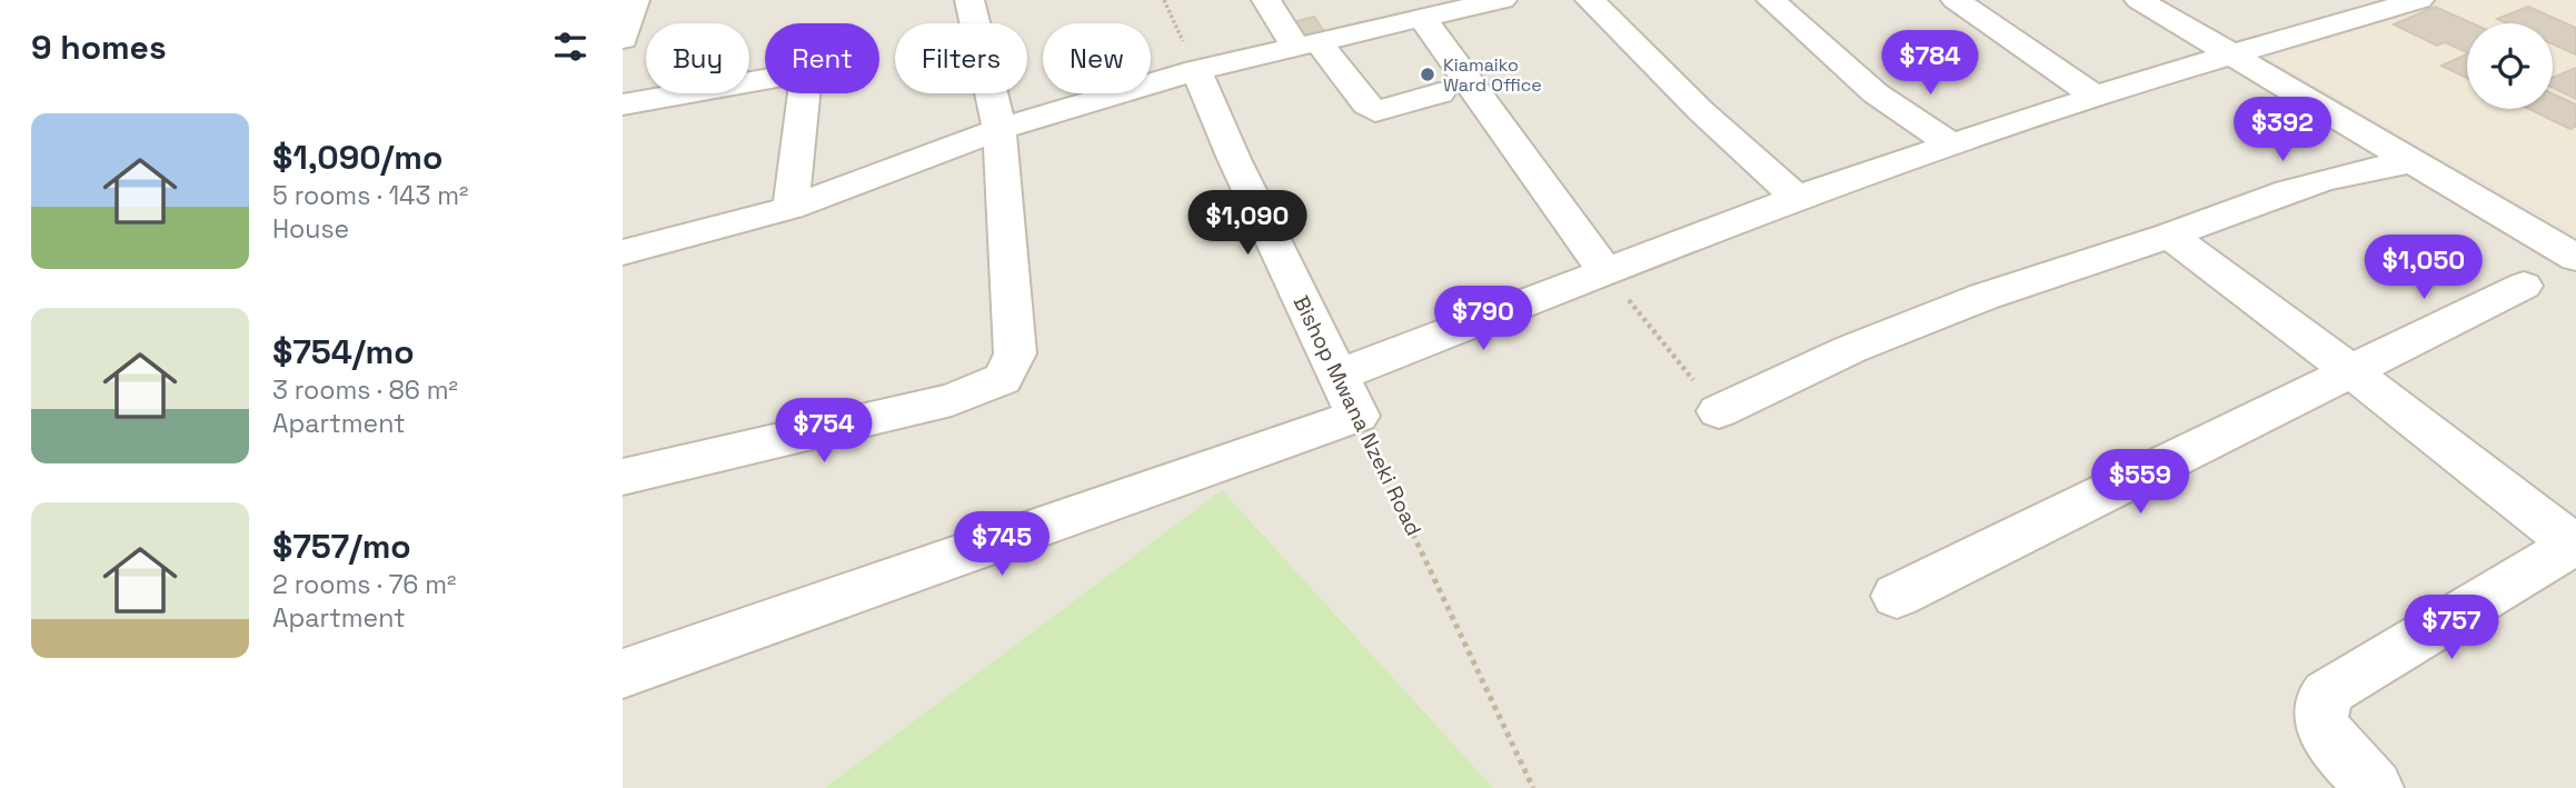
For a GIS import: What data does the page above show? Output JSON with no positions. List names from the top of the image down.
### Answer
{
  "streets": {
    "street": ["Bishop Mwana Nzeki Road"]
  },
  "places": ["Kiamaiko Ward Office"],
  "page": {
    "heading": "9 homes",
    "chip": [
      "Buy",
      "Rent",
      "Filters",
      "New"
    ],
    "price": [
      "$784",
      "$392",
      "$1,090",
      "$1,050",
      "$790",
      "$754",
      "$559",
      "$745",
      "$757"
    ],
    "list": [
      {
        "name": "$1,090/mo",
        "note": "5 rooms · 143 m² · House"
      },
      {
        "name": "$754/mo",
        "note": "3 rooms · 86 m² · Apartment"
      },
      {
        "name": "$757/mo",
        "note": "2 rooms · 76 m² · Apartment"
      }
    ]
  }
}
